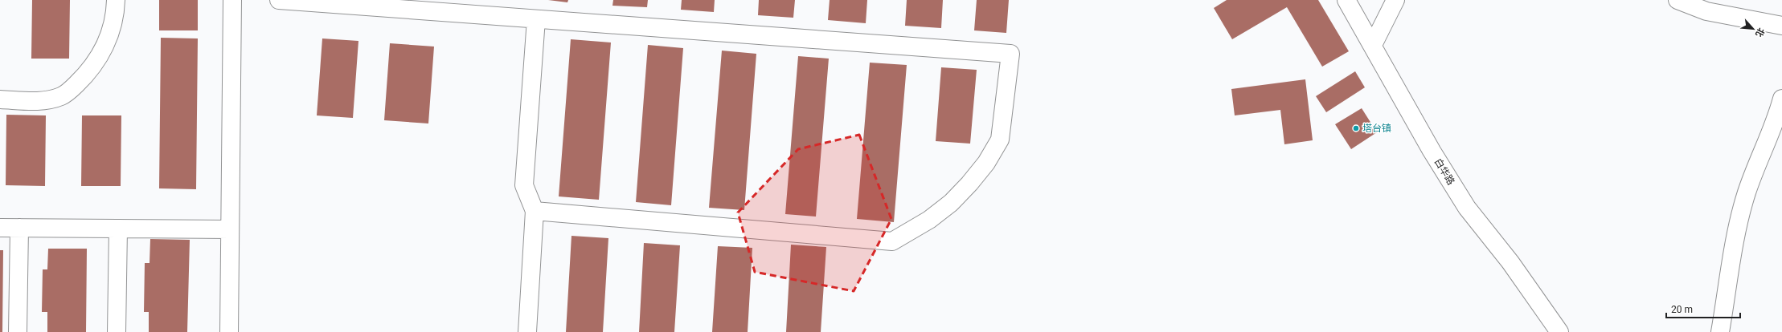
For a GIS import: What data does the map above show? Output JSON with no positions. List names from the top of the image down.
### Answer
{
  "streets": {
    "street": ["白华路"]
  },
  "places": ["塔台镇"],
  "scale_bar": "20 m",
  "north": "bottom right"
}
